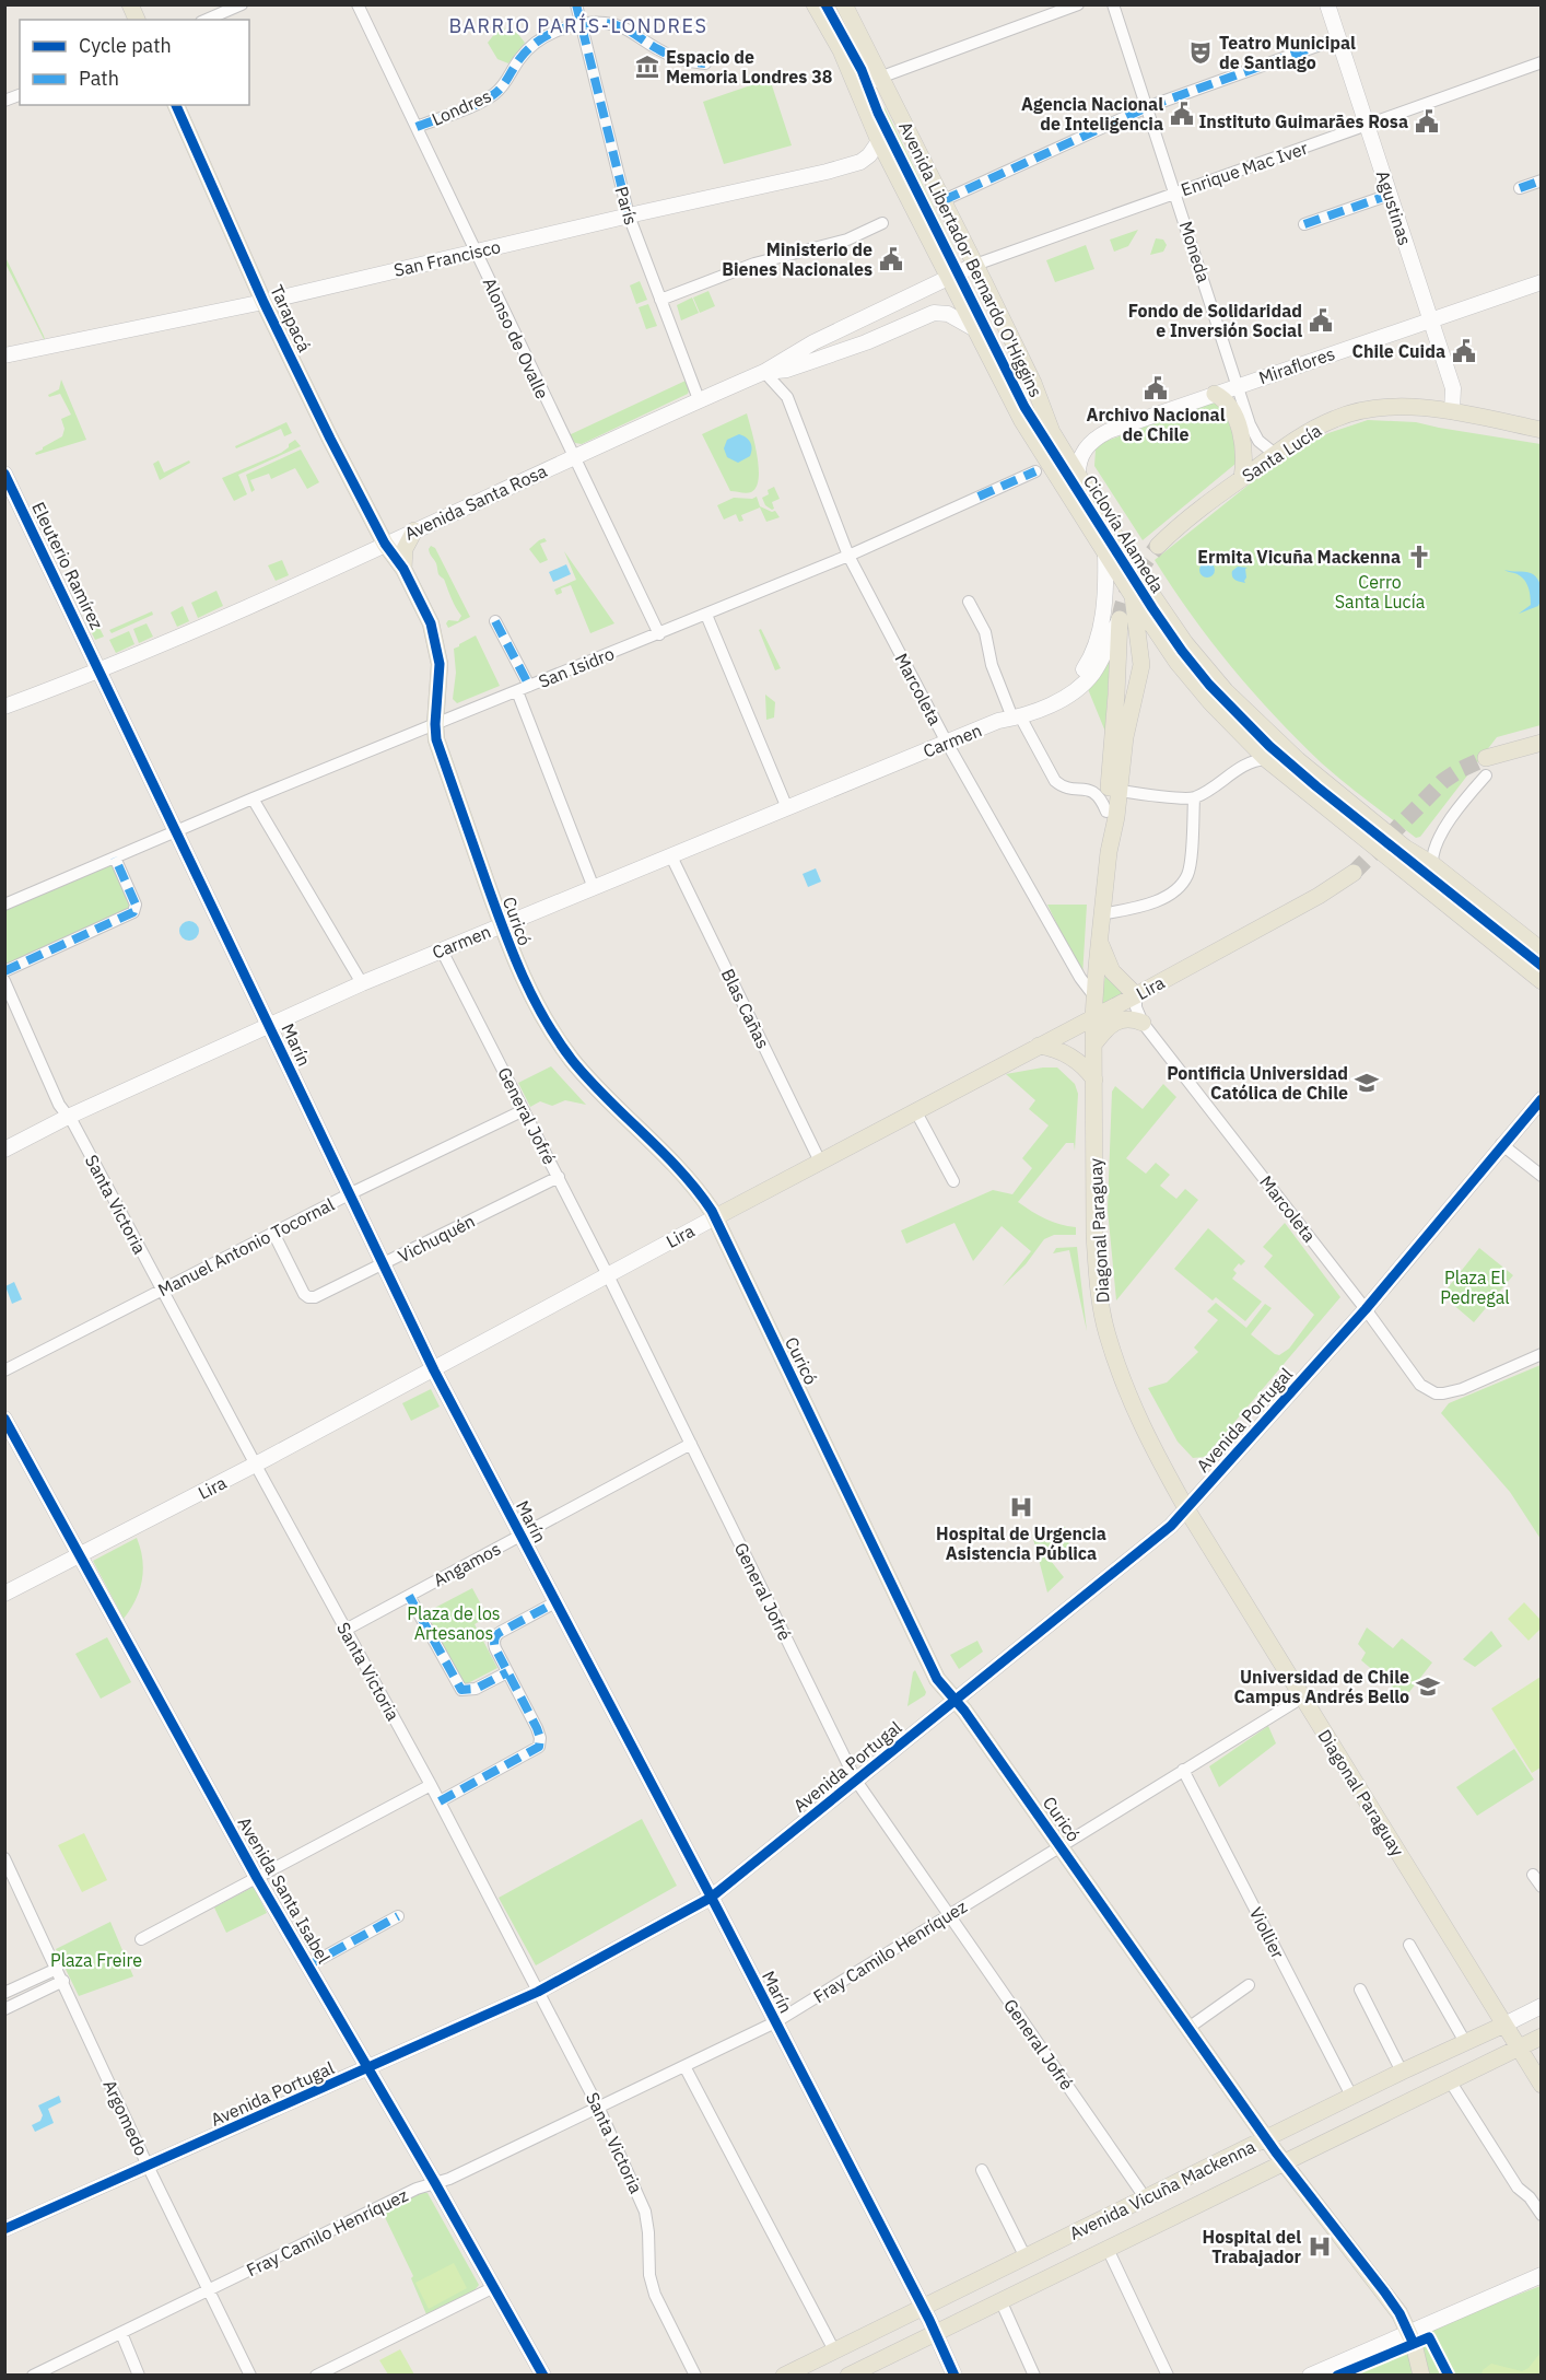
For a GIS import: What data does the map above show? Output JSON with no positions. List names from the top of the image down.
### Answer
{
  "streets": {
    "main road": [
      "Enrique Mac Iver",
      "Agustinas",
      "San Francisco",
      "Avenida Libertador Bernardo O'Higgins",
      "Tarapacá",
      "Miraflores",
      "Santa Lucía",
      "Avenida Santa Rosa",
      "Eleuterio Ramírez",
      "Carmen",
      "Curicó",
      "Lira",
      "Marín",
      "Diagonal Paraguay",
      "Avenida Portugal",
      "Avenida Santa Isabel",
      "Avenida Vicuña Mackenna"
    ],
    "street": [
      "Londres",
      "París",
      "Moneda",
      "Alonso de Ovalle",
      "San Isidro",
      "Marcoleta",
      "Blas Cañas",
      "General Jofré",
      "Santa Victoria",
      "Vichuquén",
      "Manuel Antonio Tocornal",
      "Angamos",
      "Viollier",
      "Fray Camilo Henríquez",
      "Argomedo"
    ],
    "cycle path": ["Ciclovía Alameda"]
  },
  "crossings": [
    ["Londres", "París"],
    ["Londres", "Alonso de Ovalle"],
    ["Enrique Mac Iver", "Agustinas"],
    ["Enrique Mac Iver", "Moneda"],
    ["Enrique Mac Iver", "Avenida Libertador Bernardo O'Higgins"],
    ["Enrique Mac Iver", "Avenida Santa Rosa"],
    ["París", "San Francisco"],
    ["París", "Avenida Santa Rosa"],
    ["Agustinas", "Miraflores"],
    ["Agustinas", "Santa Lucía"],
    ["Moneda", "Miraflores"],
    ["Moneda", "Santa Lucía"],
    ["San Francisco", "Avenida Libertador Bernardo O'Higgins"],
    ["San Francisco", "Tarapacá"],
    ["San Francisco", "Alonso de Ovalle"],
    ["Avenida Libertador Bernardo O'Higgins", "Miraflores"],
    ["Avenida Libertador Bernardo O'Higgins", "Avenida Santa Rosa"],
    ["Avenida Libertador Bernardo O'Higgins", "Carmen"],
    ["Avenida Libertador Bernardo O'Higgins", "Diagonal Paraguay"],
    ["Tarapacá", "Avenida Santa Rosa"],
    ["Tarapacá", "Curicó"],
    ["Alonso de Ovalle", "Avenida Santa Rosa"],
    ["Alonso de Ovalle", "San Isidro"],
    ["Avenida Santa Rosa", "Eleuterio Ramírez"],
    ["Avenida Santa Rosa", "Marcoleta"],
    ["Avenida Santa Rosa", "Curicó"],
    ["Avenida Santa Rosa", "Marín"],
    ["Eleuterio Ramírez", "Marín"],
    ["San Isidro", "Marcoleta"],
    ["San Isidro", "Curicó"],
    ["San Isidro", "Marín"],
    ["Marcoleta", "Carmen"],
    ["Marcoleta", "Lira"],
    ["Marcoleta", "Diagonal Paraguay"],
    ["Marcoleta", "Avenida Portugal"],
    ["Carmen", "Curicó"],
    ["Carmen", "Blas Cañas"],
    ["Carmen", "Marín"],
    ["Carmen", "General Jofré"],
    ["Carmen", "Santa Victoria"],
    ["Carmen", "Diagonal Paraguay"],
    ["Curicó", "Lira"],
    ["Curicó", "Avenida Portugal"],
    ["Curicó", "Fray Camilo Henríquez"],
    ["Curicó", "Avenida Vicuña Mackenna"],
    ["Lira", "Blas Cañas"],
    ["Lira", "Marín"],
    ["Lira", "General Jofré"],
    ["Lira", "Santa Victoria"],
    ["Lira", "Diagonal Paraguay"],
    ["Lira", "Avenida Santa Isabel"],
    ["Marín", "Vichuquén"],
    ["Marín", "Manuel Antonio Tocornal"],
    ["Marín", "Avenida Portugal"],
    ["Marín", "Angamos"],
    ["Marín", "Fray Camilo Henríquez"],
    ["Marín", "Avenida Vicuña Mackenna"],
    ["General Jofré", "Vichuquén"],
    ["General Jofré", "Manuel Antonio Tocornal"],
    ["General Jofré", "Avenida Portugal"],
    ["General Jofré", "Angamos"],
    ["General Jofré", "Fray Camilo Henríquez"],
    ["General Jofré", "Avenida Vicuña Mackenna"],
    ["Santa Victoria", "Manuel Antonio Tocornal"],
    ["Santa Victoria", "Avenida Portugal"],
    ["Santa Victoria", "Angamos"],
    ["Santa Victoria", "Fray Camilo Henríquez"],
    ["Diagonal Paraguay", "Avenida Portugal"],
    ["Diagonal Paraguay", "Fray Camilo Henríquez"],
    ["Diagonal Paraguay", "Avenida Vicuña Mackenna"],
    ["Vichuquén", "Manuel Antonio Tocornal"],
    ["Avenida Portugal", "Avenida Santa Isabel"],
    ["Avenida Portugal", "Argomedo"],
    ["Avenida Santa Isabel", "Fray Camilo Henríquez"],
    ["Viollier", "Fray Camilo Henríquez"],
    ["Viollier", "Avenida Vicuña Mackenna"],
    ["Fray Camilo Henríquez", "Argomedo"]
  ],
  "districts": ["BARRIO PARÍS-LONDRES"],
  "parks": [
    "Cerro Santa Lucía",
    "Plaza El Pedregal",
    "Plaza de los Artesanos",
    "Plaza Freire"
  ],
  "places": {
    "theatre": ["Teatro Municipal de Santiago"],
    "museum": ["Espacio de Memoria Londres 38"],
    "public building": [
      "Agencia Nacional de Inteligencia",
      "Instituto Guimarães Rosa",
      "Ministerio de Bienes Nacionales",
      "Fondo de Solidaridad e Inversión Social",
      "Chile Cuida",
      "Archivo Nacional de Chile"
    ],
    "church": ["Ermita Vicuña Mackenna"],
    "school or university": ["Pontificia Universidad Católica de Chile", "Universidad de Chile Campus Andrés Bello"],
    "hospital": ["Hospital de Urgencia Asistencia Pública", "Hospital del Trabajador"]
  },
  "legend": ["Cycle path", "Path"]
}
